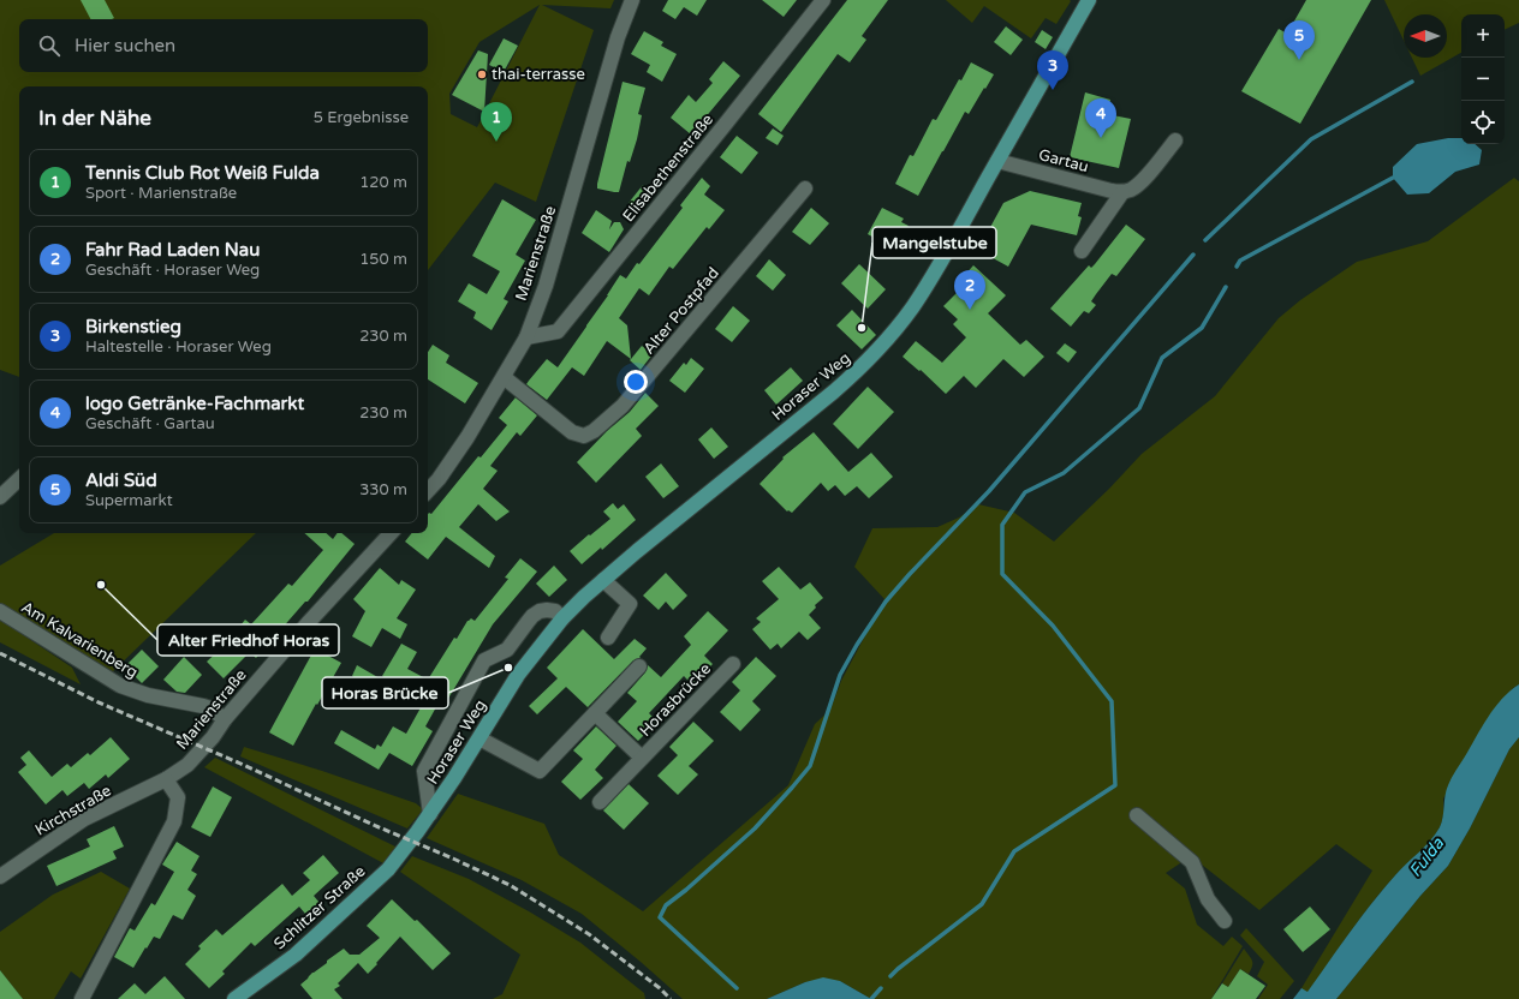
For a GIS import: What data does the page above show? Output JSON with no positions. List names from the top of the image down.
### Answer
{
  "streets": {
    "main road": ["Horaser Weg", "Schlitzer Straße"],
    "street": [
      "Gartau",
      "Elisabethenstraße",
      "Marienstraße",
      "Alter Postpfad",
      "Am Kalvarienberg",
      "Horasbrücke",
      "Kirchstraße"
    ]
  },
  "crossings": [
    ["Gartau", "Horaser Weg"],
    ["Elisabethenstraße", "Marienstraße"],
    ["Marienstraße", "Alter Postpfad"],
    ["Marienstraße", "Am Kalvarienberg"],
    ["Marienstraße", "Kirchstraße"],
    ["Horaser Weg", "Schlitzer Straße"]
  ],
  "water": ["Fulda"],
  "places": [
    "thai-terrasse",
    "Mangelstube",
    "Alter Friedhof Horas",
    "Horas Brücke"
  ],
  "north": "left",
  "page": {
    "map_buttons": ["+", "−"],
    "search": "Hier suchen",
    "pins": [
      "5",
      "3",
      "4",
      "1",
      "2"
    ],
    "heading": ["In der Nähe", "5 Ergebnisse"],
    "list": [
      {
        "mark": "1",
        "name": "Tennis Club Rot Weiß Fulda",
        "note": "Sport · Marienstraße",
        "value": "120 m"
      },
      {
        "mark": "2",
        "name": "Fahr Rad Laden Nau",
        "note": "Geschäft · Horaser Weg",
        "value": "150 m"
      },
      {
        "mark": "3",
        "name": "Birkenstieg",
        "note": "Haltestelle · Horaser Weg",
        "value": "230 m"
      },
      {
        "mark": "4",
        "name": "logo Getränke-Fachmarkt",
        "note": "Geschäft · Gartau",
        "value": "230 m"
      },
      {
        "mark": "5",
        "name": "Aldi Süd",
        "note": "Supermarkt",
        "value": "330 m"
      }
    ]
  }
}
